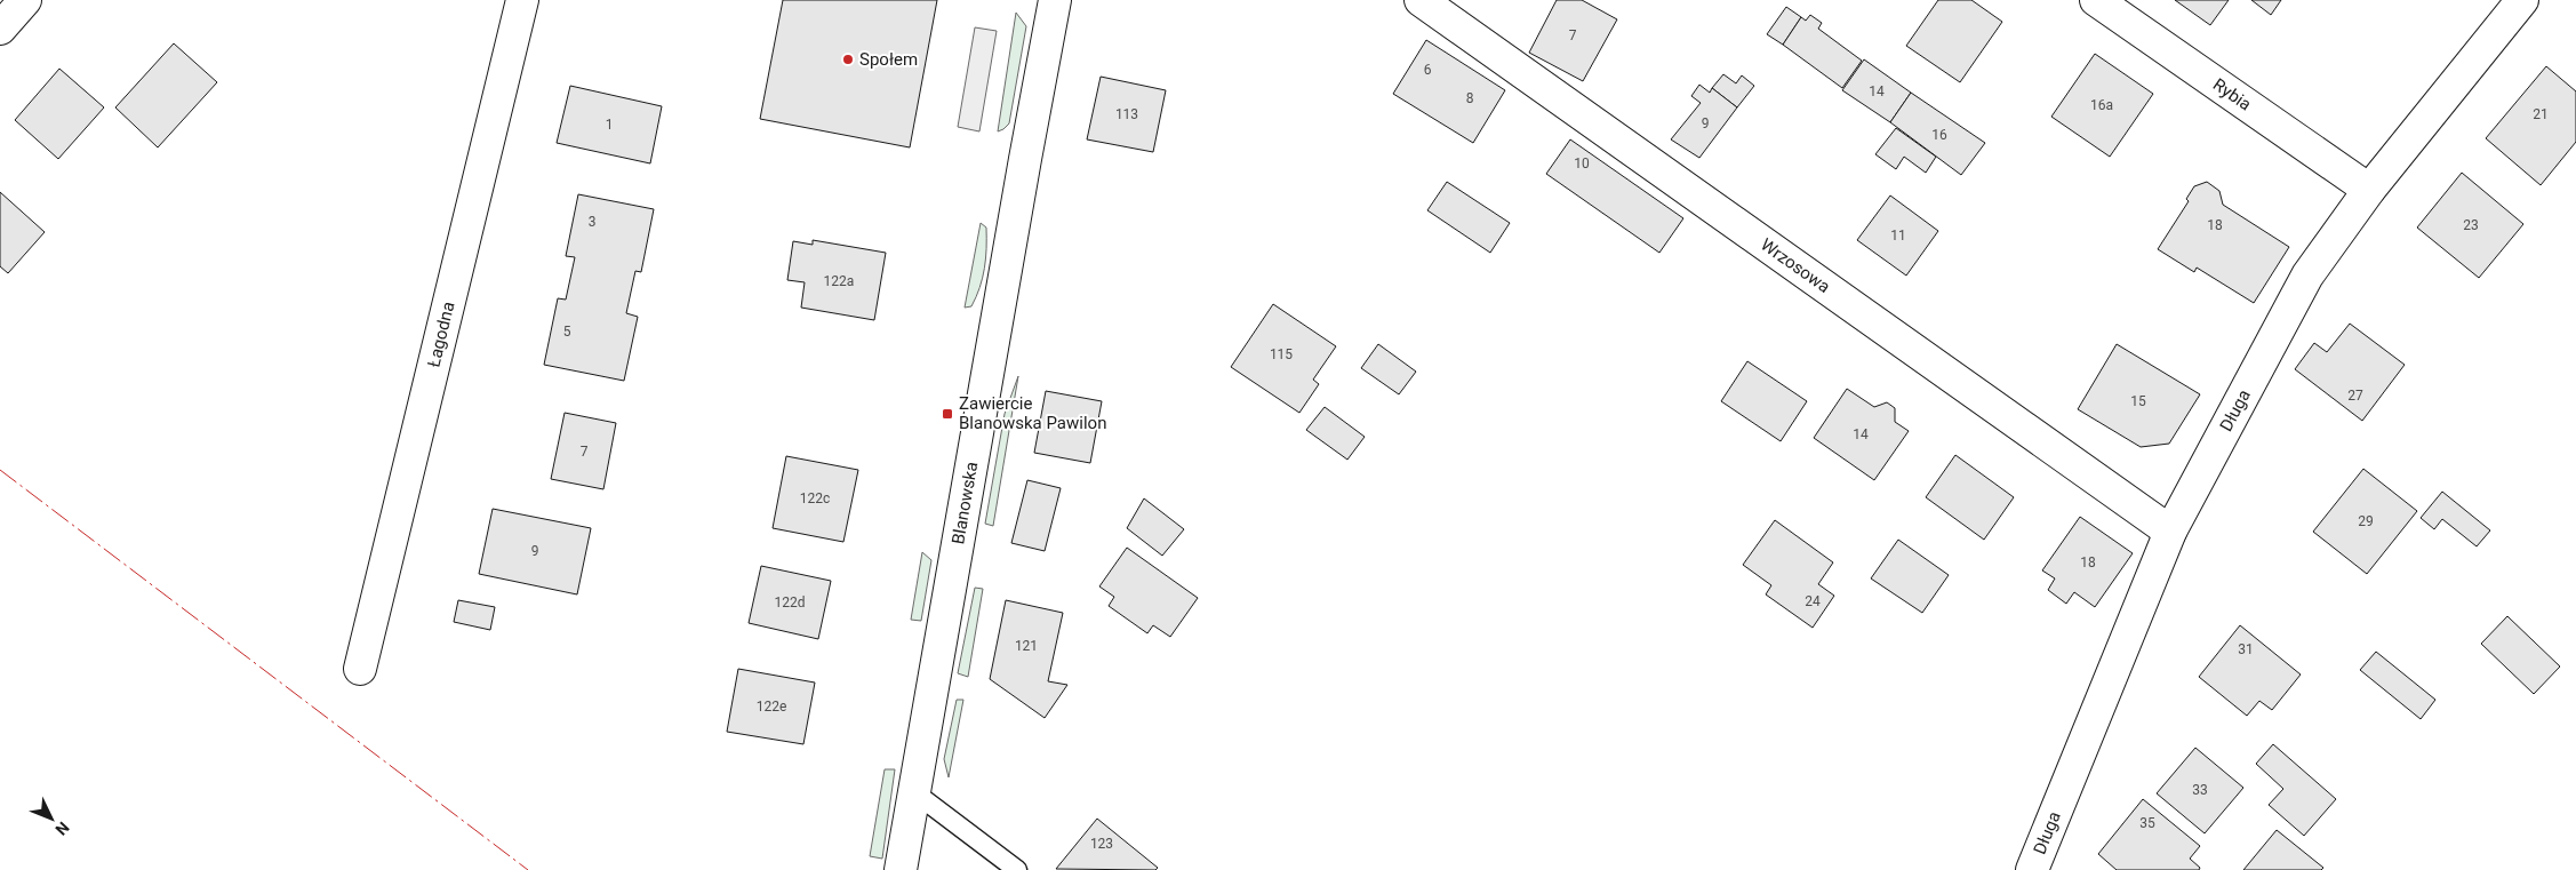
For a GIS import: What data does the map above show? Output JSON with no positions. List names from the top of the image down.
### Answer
{
  "streets": {
    "street": [
      "Rybia",
      "Wrzosowa",
      "Łagodna",
      "Długa",
      "Blanowska"
    ]
  },
  "crossings": [
    ["Rybia", "Długa"],
    ["Wrzosowa", "Długa"]
  ],
  "places": {
    "other": ["Społem"],
    "transit": ["Zawiercie Blanowska Pawilon"]
  },
  "house_numbers": [
    "7",
    "6",
    "14",
    "8",
    "16a",
    "113",
    "21",
    "9",
    "1",
    "16",
    "10",
    "3",
    "18",
    "23",
    "11",
    "122a",
    "5",
    "115",
    "27",
    "15",
    "14",
    "7",
    "122c",
    "29",
    "9",
    "18",
    "24",
    "122d",
    "121",
    "31",
    "122e",
    "33",
    "35",
    "123"
  ],
  "north": "bottom right"
}
